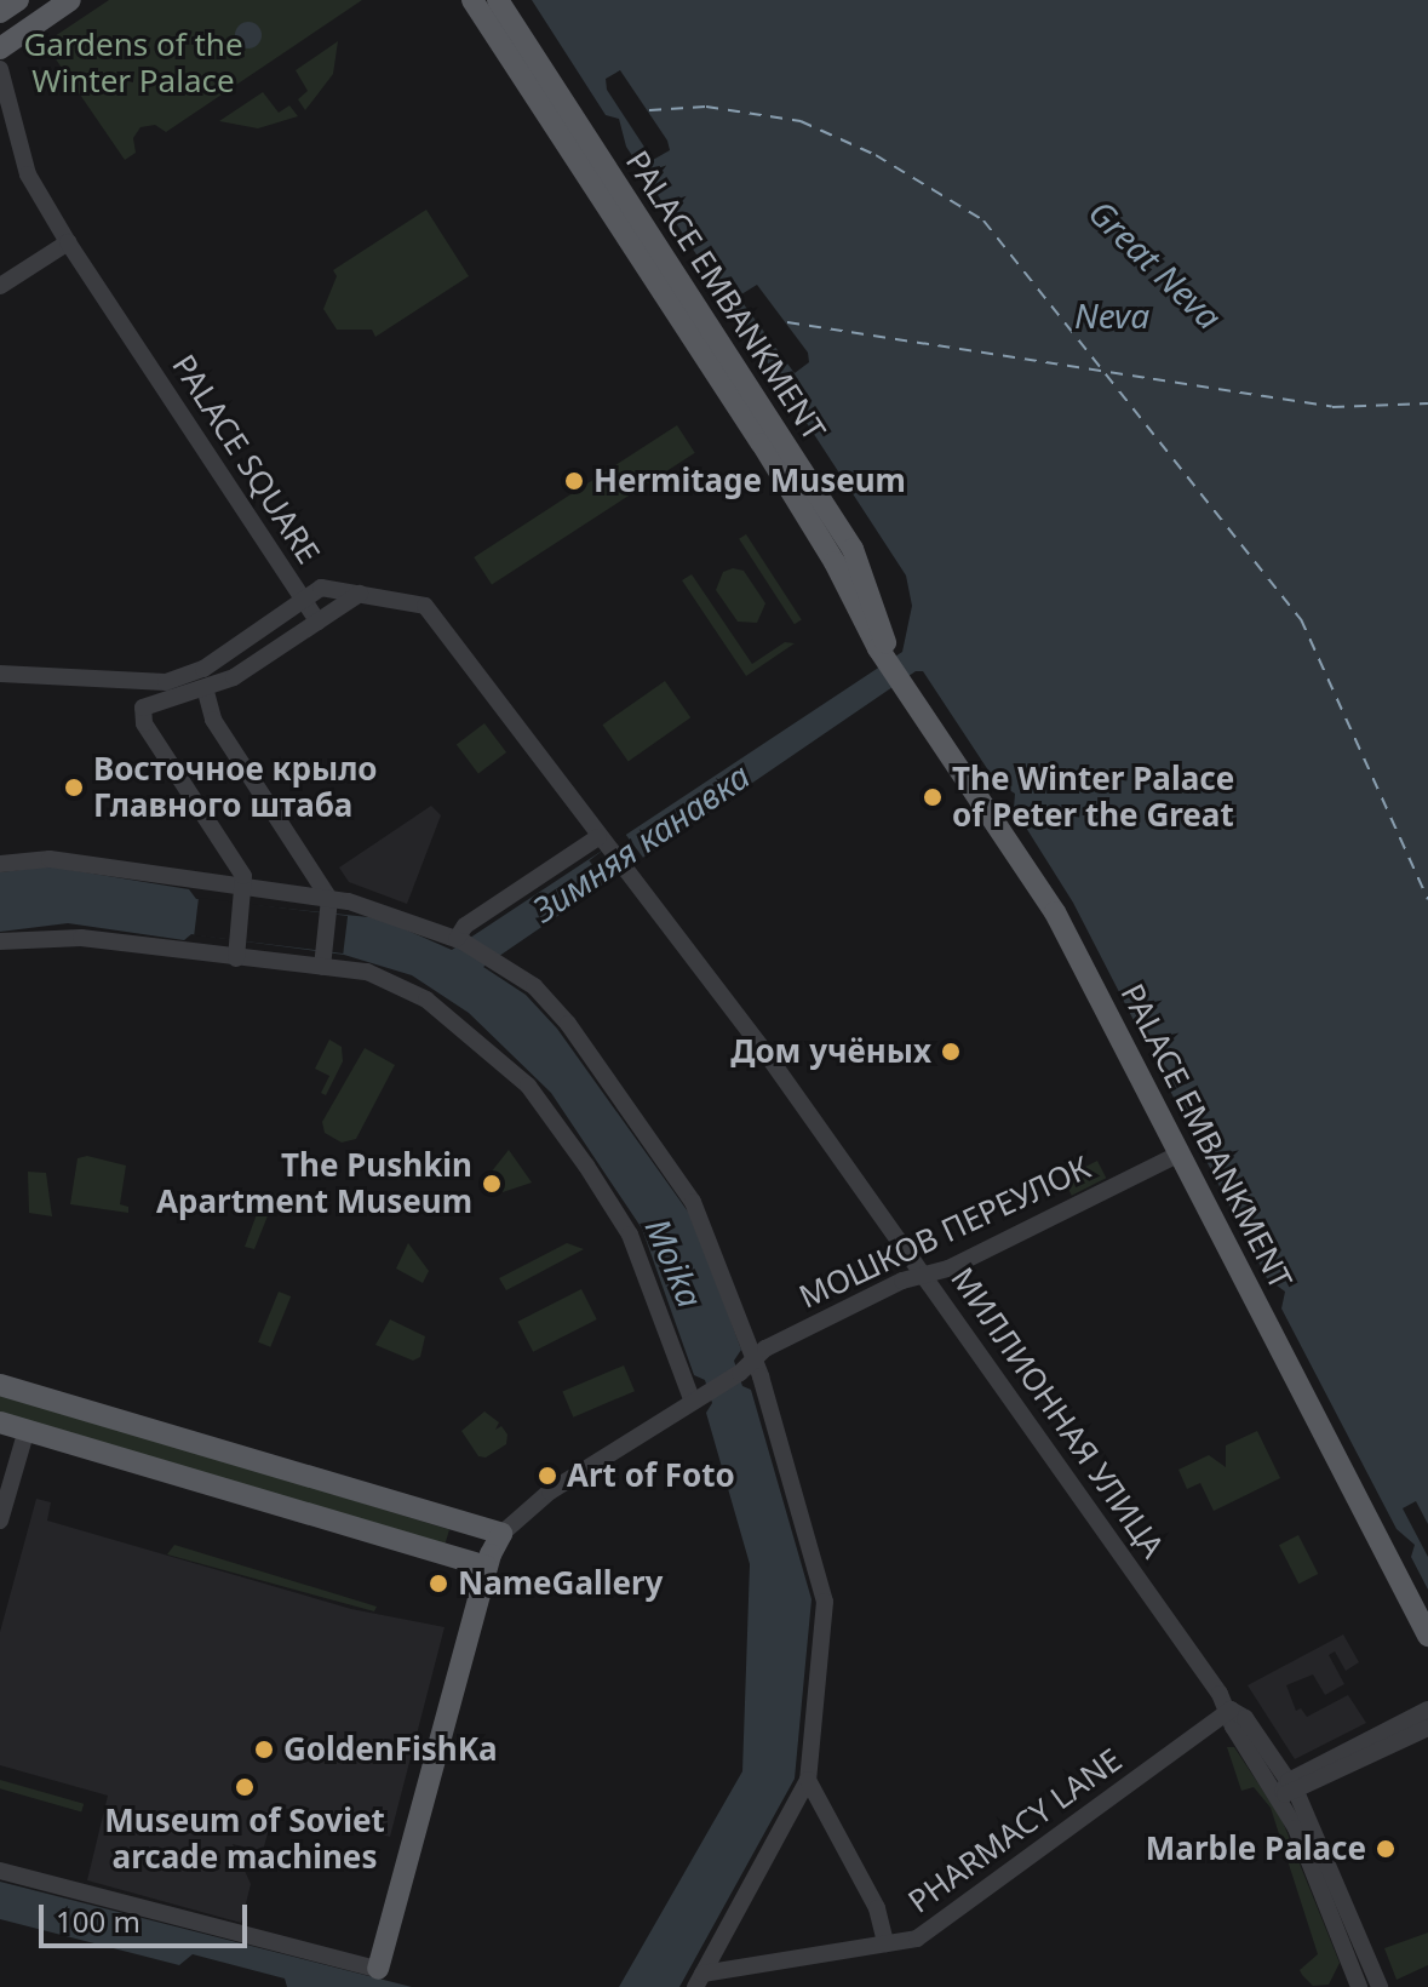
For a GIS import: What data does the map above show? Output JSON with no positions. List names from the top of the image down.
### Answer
{
  "streets": {
    "main road": ["PALACE EMBANKMENT"],
    "street": [
      "PALACE SQUARE",
      "МОШКОВ ПЕРЕУЛОК",
      "МИЛЛИОННАЯ УЛИЦА",
      "PHARMACY LANE"
    ]
  },
  "crossings": [
    ["PALACE EMBANKMENT", "МОШКОВ ПЕРЕУЛОК"],
    ["МОШКОВ ПЕРЕУЛОК", "МИЛЛИОННАЯ УЛИЦА"],
    ["МИЛЛИОННАЯ УЛИЦА", "PHARMACY LANE"]
  ],
  "water": [
    "Great Neva",
    "Neva",
    "Зимняя канавка",
    "Moika"
  ],
  "parks": ["Gardens of the Winter Palace"],
  "places": [
    "Hermitage Museum",
    "Восточное крыло Главного штаба",
    "The Winter Palace of Peter the Great",
    "Дом учёных",
    "The Pushkin Apartment Museum",
    "Art of Foto",
    "NameGallery",
    "GoldenFishKa",
    "Museum of Soviet arcade machines",
    "Marble Palace"
  ],
  "scale_bar": "100 m"
}
